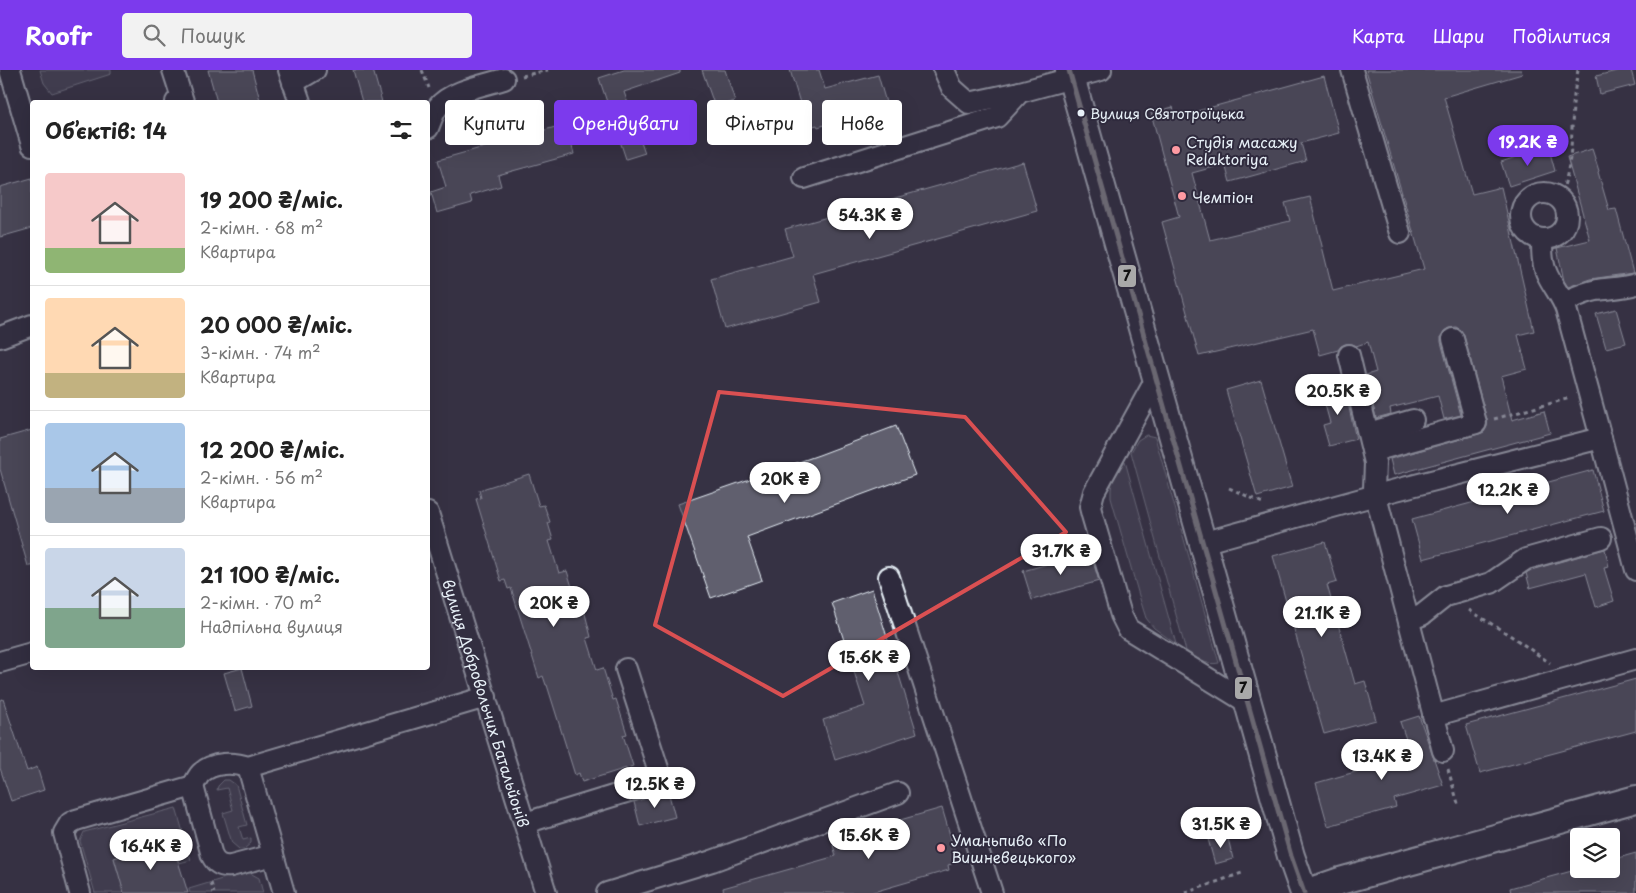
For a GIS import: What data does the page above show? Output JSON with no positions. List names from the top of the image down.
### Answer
{
  "streets": {
    "street": ["вулиця Добровольчих Батальйонів"]
  },
  "places": [
    "Вулиця Святотроїцька",
    "Студія масажу Relaktoriya",
    "Чемпіон",
    "Уманьпиво «По Вишневецького»"
  ],
  "lines": ["transit line 7"],
  "page": {
    "header": "Roofr",
    "search": "Пошук",
    "nav": ["Карта", "Шари", "Поділитися"],
    "chip": [
      "Купити",
      "Орендувати",
      "Фільтри",
      "Нове"
    ],
    "heading": "Об’єктів: 14",
    "price": [
      "19.2K ₴",
      "54.3K ₴",
      "20.5K ₴",
      "20K ₴",
      "12.2K ₴",
      "31.7K ₴",
      "20K ₴",
      "21.1K ₴",
      "15.6K ₴",
      "13.4K ₴",
      "12.5K ₴",
      "31.5K ₴",
      "15.6K ₴",
      "16.4K ₴"
    ],
    "list": [
      {
        "name": "19 200 ₴/міс.",
        "note": "2-кімн. · 68 m² · Квартира"
      },
      {
        "name": "20 000 ₴/міс.",
        "note": "3-кімн. · 74 m² · Квартира"
      },
      {
        "name": "12 200 ₴/міс.",
        "note": "2-кімн. · 56 m² · Квартира"
      },
      {
        "name": "21 100 ₴/міс.",
        "note": "2-кімн. · 70 m² · Надпільна вулиця"
      }
    ]
  }
}
